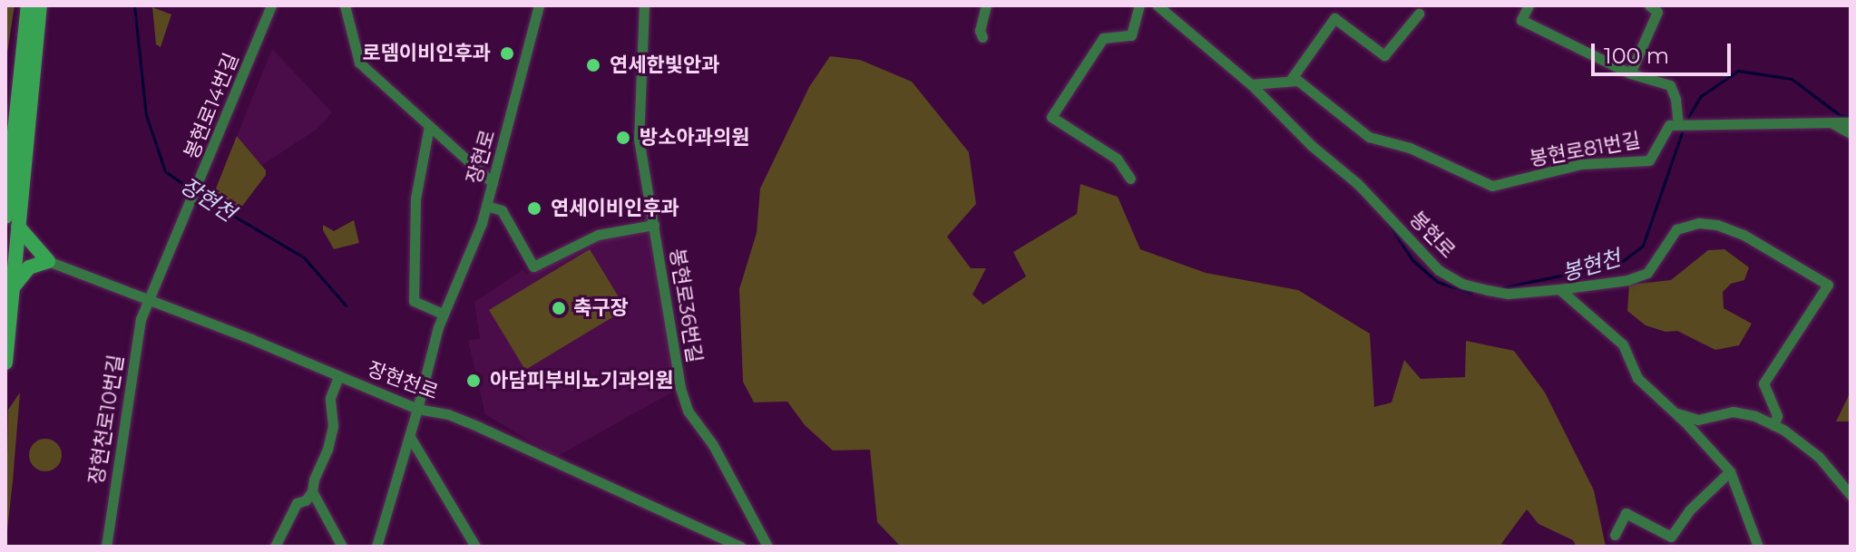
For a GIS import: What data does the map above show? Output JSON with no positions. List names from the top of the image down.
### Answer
{
  "streets": {
    "street": [
      "봉현로14번길",
      "봉현로81번길",
      "장현로",
      "봉현로",
      "봉현로36번길",
      "장현천로",
      "장현천로10번길"
    ]
  },
  "crossings": [
    ["봉현로14번길", "장현천로"],
    ["봉현로14번길", "장현천로10번길"],
    ["장현로", "장현천로"],
    ["장현천로", "장현천로10번길"]
  ],
  "water": ["장현천", "봉현천"],
  "places": [
    "로뎀이비인후과",
    "연세한빛안과",
    "방소아과의원",
    "연세이비인후과",
    "축구장",
    "아담피부비뇨기과의원"
  ],
  "scale_bar": "100 m"
}
